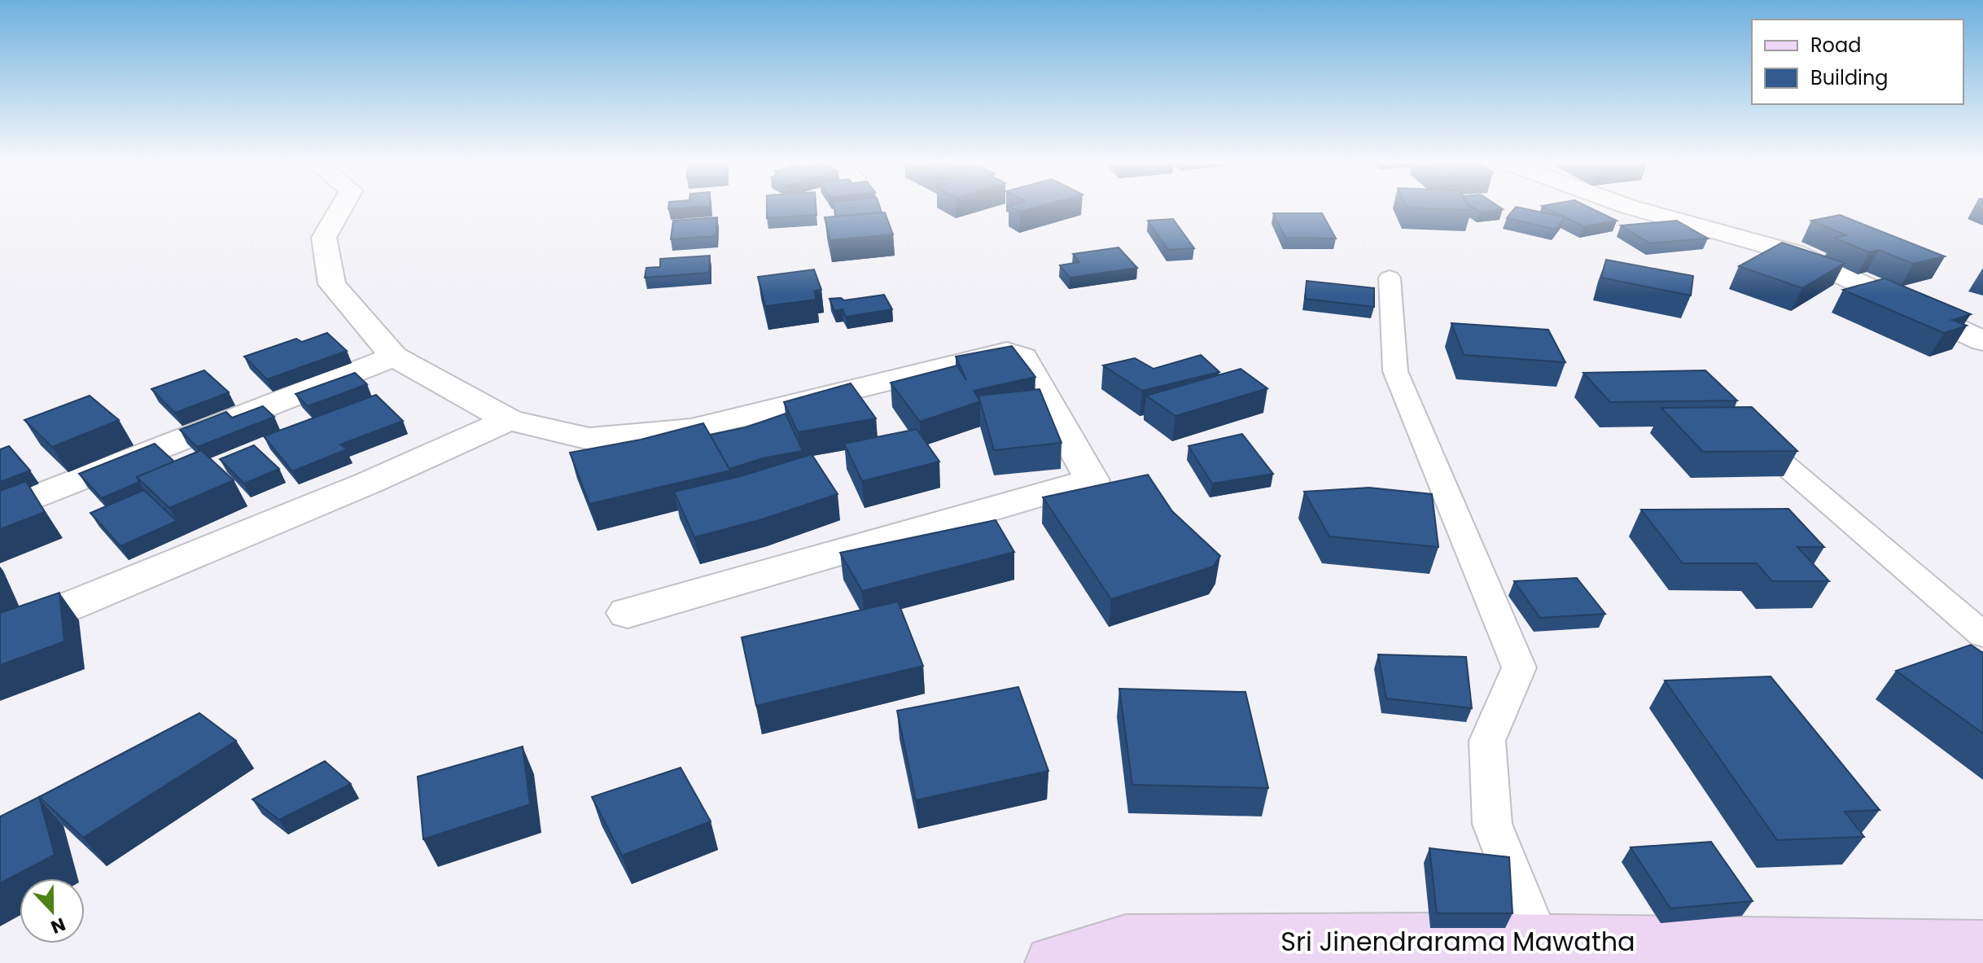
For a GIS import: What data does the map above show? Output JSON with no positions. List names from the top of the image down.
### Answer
{
  "streets": {
    "main road": ["Sri Jinendrarama Mawatha"]
  },
  "legend": ["Road", "Building"],
  "north": "bottom"
}
